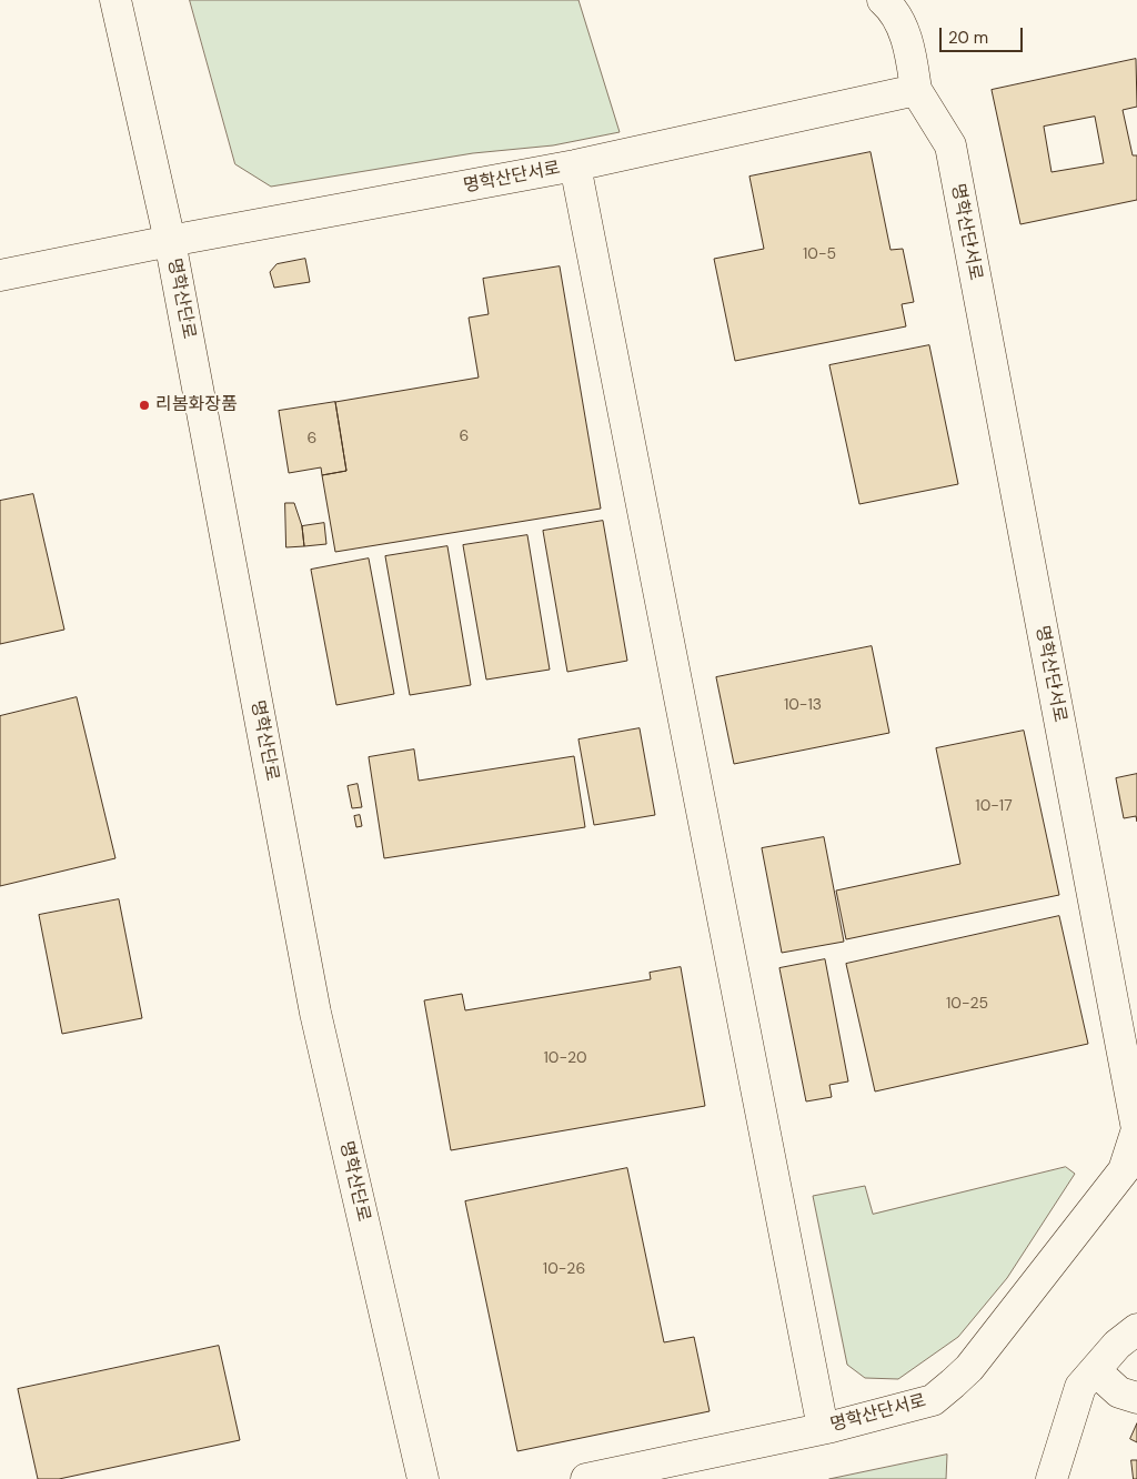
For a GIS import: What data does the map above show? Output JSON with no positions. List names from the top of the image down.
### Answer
{
  "streets": {
    "street": ["명학산단서로", "명학산단로"]
  },
  "crossings": [
    ["명학산단서로", "명학산단로"]
  ],
  "places": ["리봄화장품"],
  "house_numbers": [
    "10-5",
    "6",
    "6",
    "10-13",
    "10-17",
    "10-25",
    "10-20",
    "10-26"
  ],
  "scale_bar": "20 m"
}
